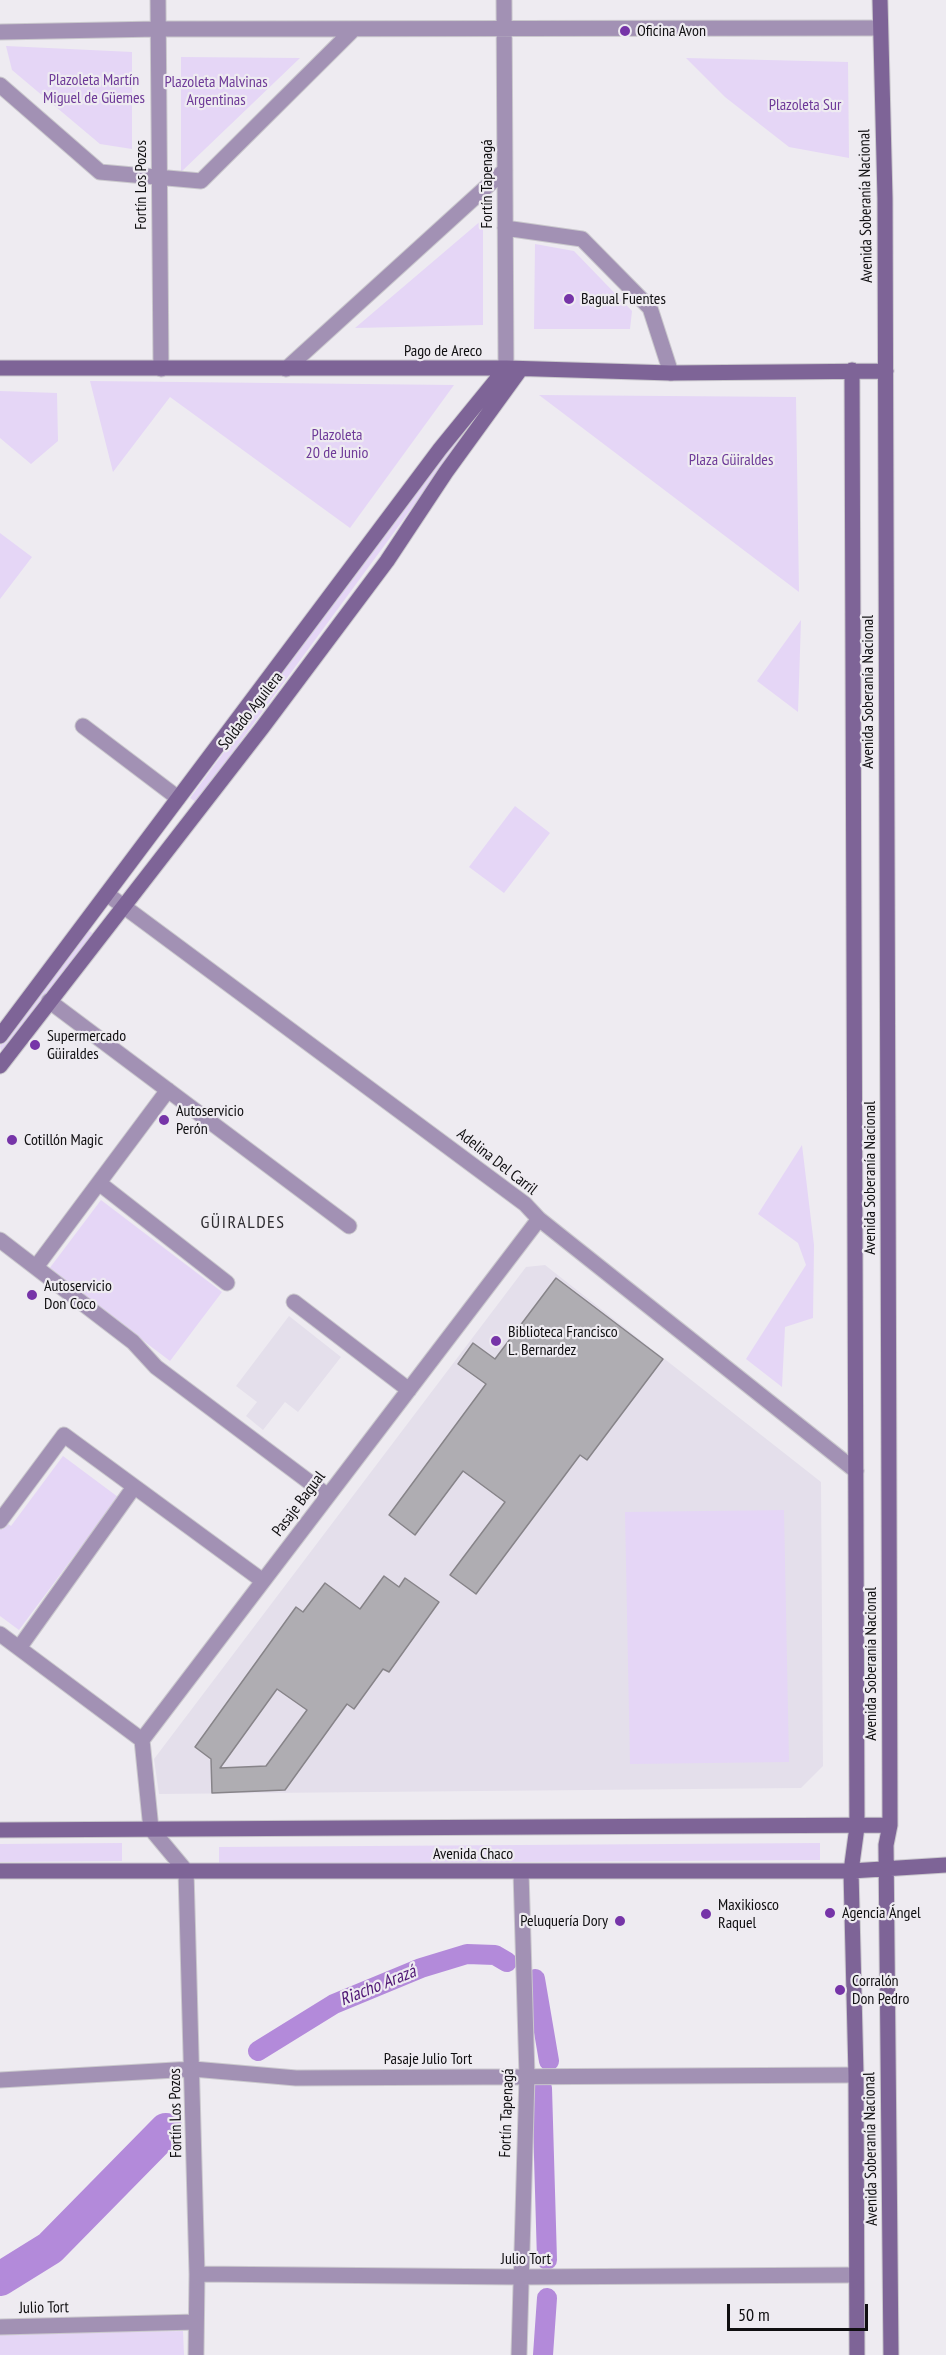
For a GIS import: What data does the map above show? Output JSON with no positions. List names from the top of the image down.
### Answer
{
  "streets": {
    "street": [
      "Fortín Tapenagá",
      "Fortín Los Pozos",
      "Avenida Soberanía Nacional",
      "Pago de Areco",
      "Soldado Aguilera",
      "Adelina Del Carril",
      "Pasaje Bagual",
      "Avenida Chaco",
      "Pasaje Julio Tort",
      "Julio Tort"
    ]
  },
  "crossings": [
    ["Fortín Tapenagá", "Pago de Areco"],
    ["Fortín Tapenagá", "Soldado Aguilera"],
    ["Fortín Tapenagá", "Avenida Chaco"],
    ["Fortín Tapenagá", "Pasaje Julio Tort"],
    ["Fortín Tapenagá", "Julio Tort"],
    ["Fortín Los Pozos", "Pago de Areco"],
    ["Fortín Los Pozos", "Avenida Chaco"],
    ["Fortín Los Pozos", "Pasaje Julio Tort"],
    ["Fortín Los Pozos", "Julio Tort"],
    ["Avenida Soberanía Nacional", "Pago de Areco"],
    ["Avenida Soberanía Nacional", "Adelina Del Carril"],
    ["Avenida Soberanía Nacional", "Avenida Chaco"],
    ["Avenida Soberanía Nacional", "Pasaje Julio Tort"],
    ["Avenida Soberanía Nacional", "Julio Tort"],
    ["Pago de Areco", "Soldado Aguilera"],
    ["Soldado Aguilera", "Adelina Del Carril"],
    ["Adelina Del Carril", "Pasaje Bagual"]
  ],
  "districts": ["GÜIRALDES"],
  "water": ["Riacho Arazá"],
  "parks": [
    "Plazoleta Martín Miguel de Güemes",
    "Plazoleta Malvinas Argentinas",
    "Plazoleta Sur",
    "Plazoleta 20 de Junio",
    "Plaza Güiraldes"
  ],
  "places": [
    "Oficina Avon",
    "Bagual Fuentes",
    "Supermercado Güiraldes",
    "Autoservicio Perón",
    "Cotillón Magic",
    "Autoservicio Don Coco",
    "Biblioteca Francisco L. Bernardez",
    "Agencia Ángel",
    "Maxikiosco Raquel",
    "Peluquería Dory",
    "Corralón Don Pedro"
  ],
  "scale_bar": "50 m"
}
